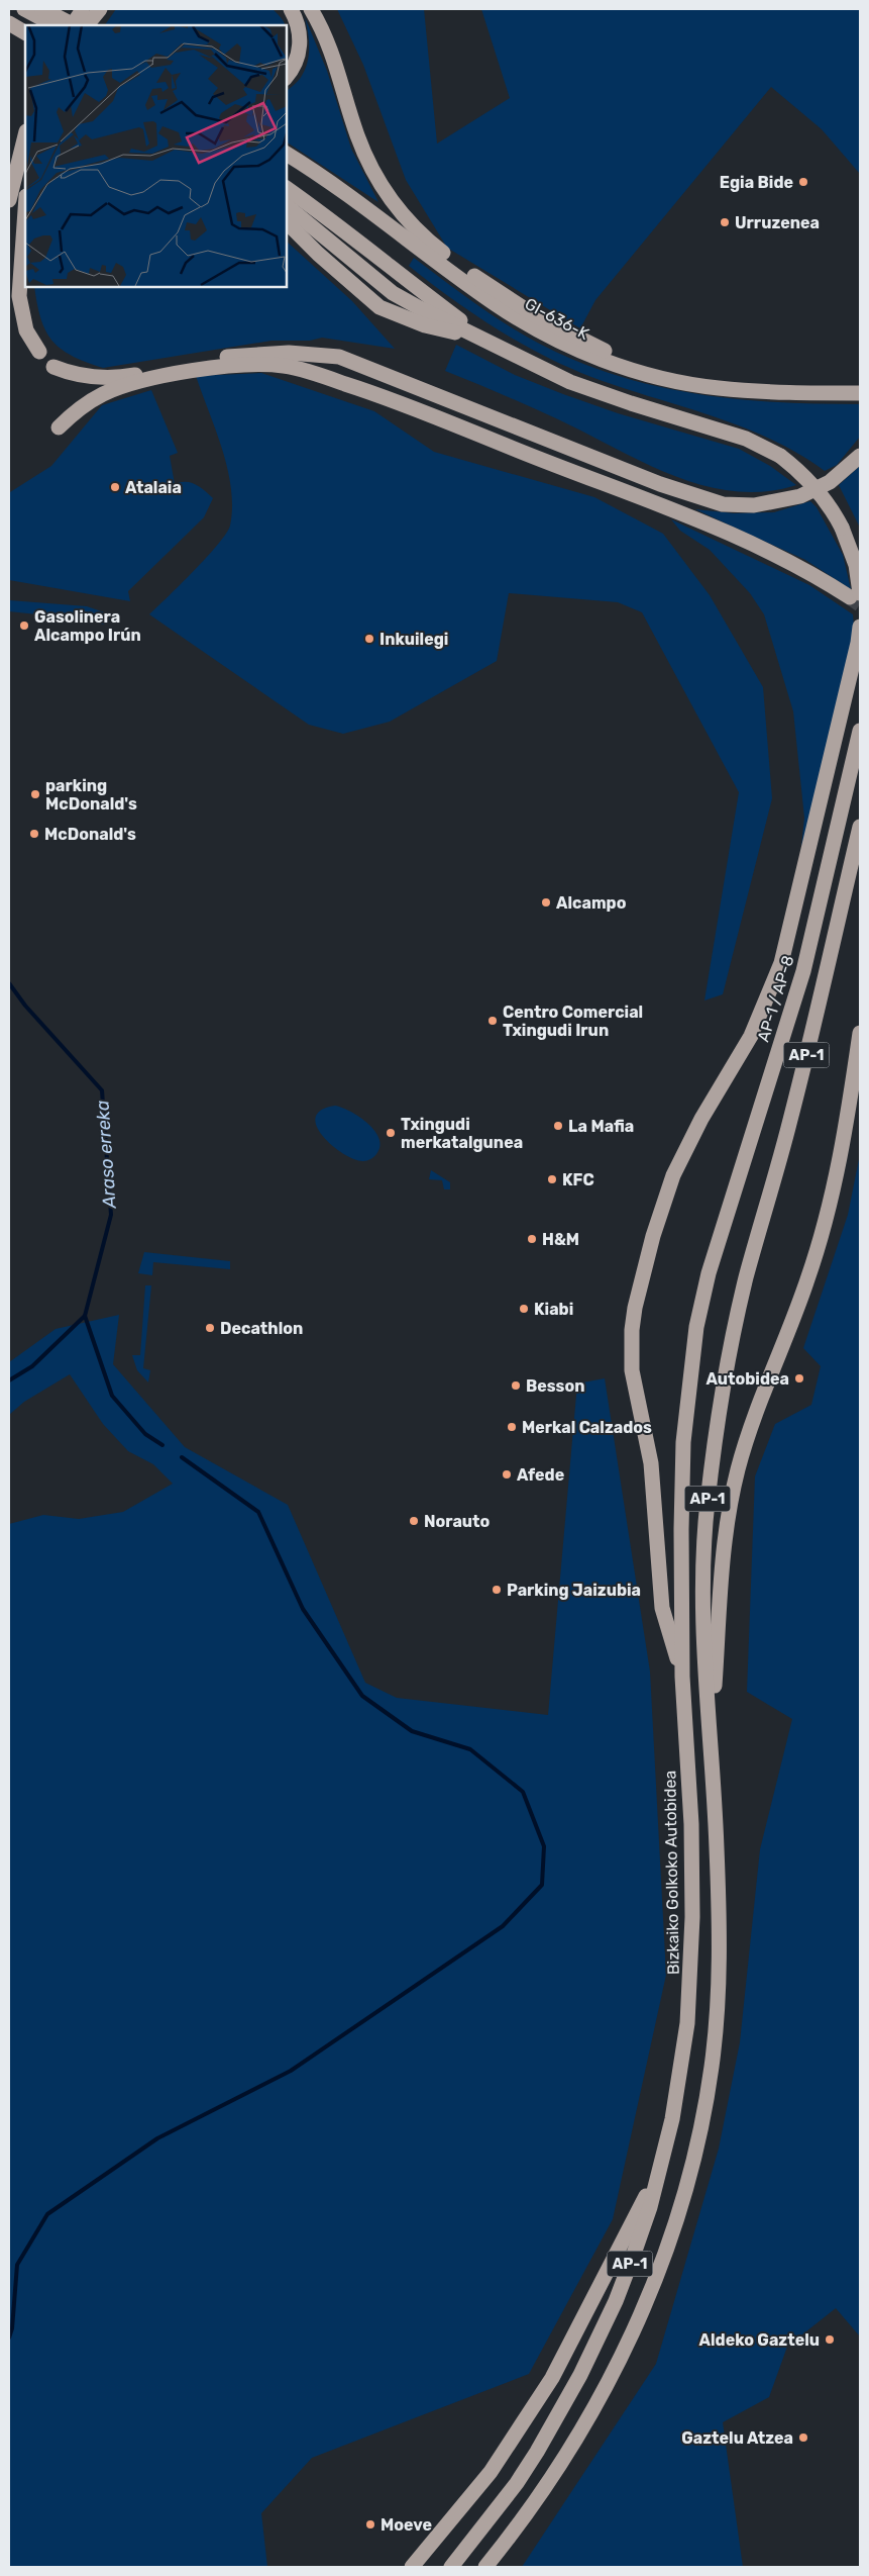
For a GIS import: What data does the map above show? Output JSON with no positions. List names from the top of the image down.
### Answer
{
  "streets": {
    "highway": [
      "GI-636-K",
      "AP-1 / AP-8",
      "AP-1",
      "Bizkaiko Golkoko Autobidea"
    ]
  },
  "crossings": [
    ["AP-1 / AP-8", "Bizkaiko Golkoko Autobidea"]
  ],
  "water": ["Araso erreka"],
  "places": [
    "Egia Bide",
    "Urruzenea",
    "Atalaia",
    "Gasolinera Alcampo Irún",
    "Inkuilegi",
    "parking McDonald's",
    "McDonald's",
    "Alcampo",
    "Centro Comercial Txingudi Irun",
    "La Mafia",
    "Txingudi merkatalgunea",
    "KFC",
    "H&M",
    "Kiabi",
    "Decathlon",
    "Autobidea",
    "Besson",
    "Merkal Calzados",
    "Afede",
    "Norauto",
    "Parking Jaizubia",
    "Aldeko Gaztelu",
    "Gaztelu Atzea",
    "Moeve"
  ]
}
